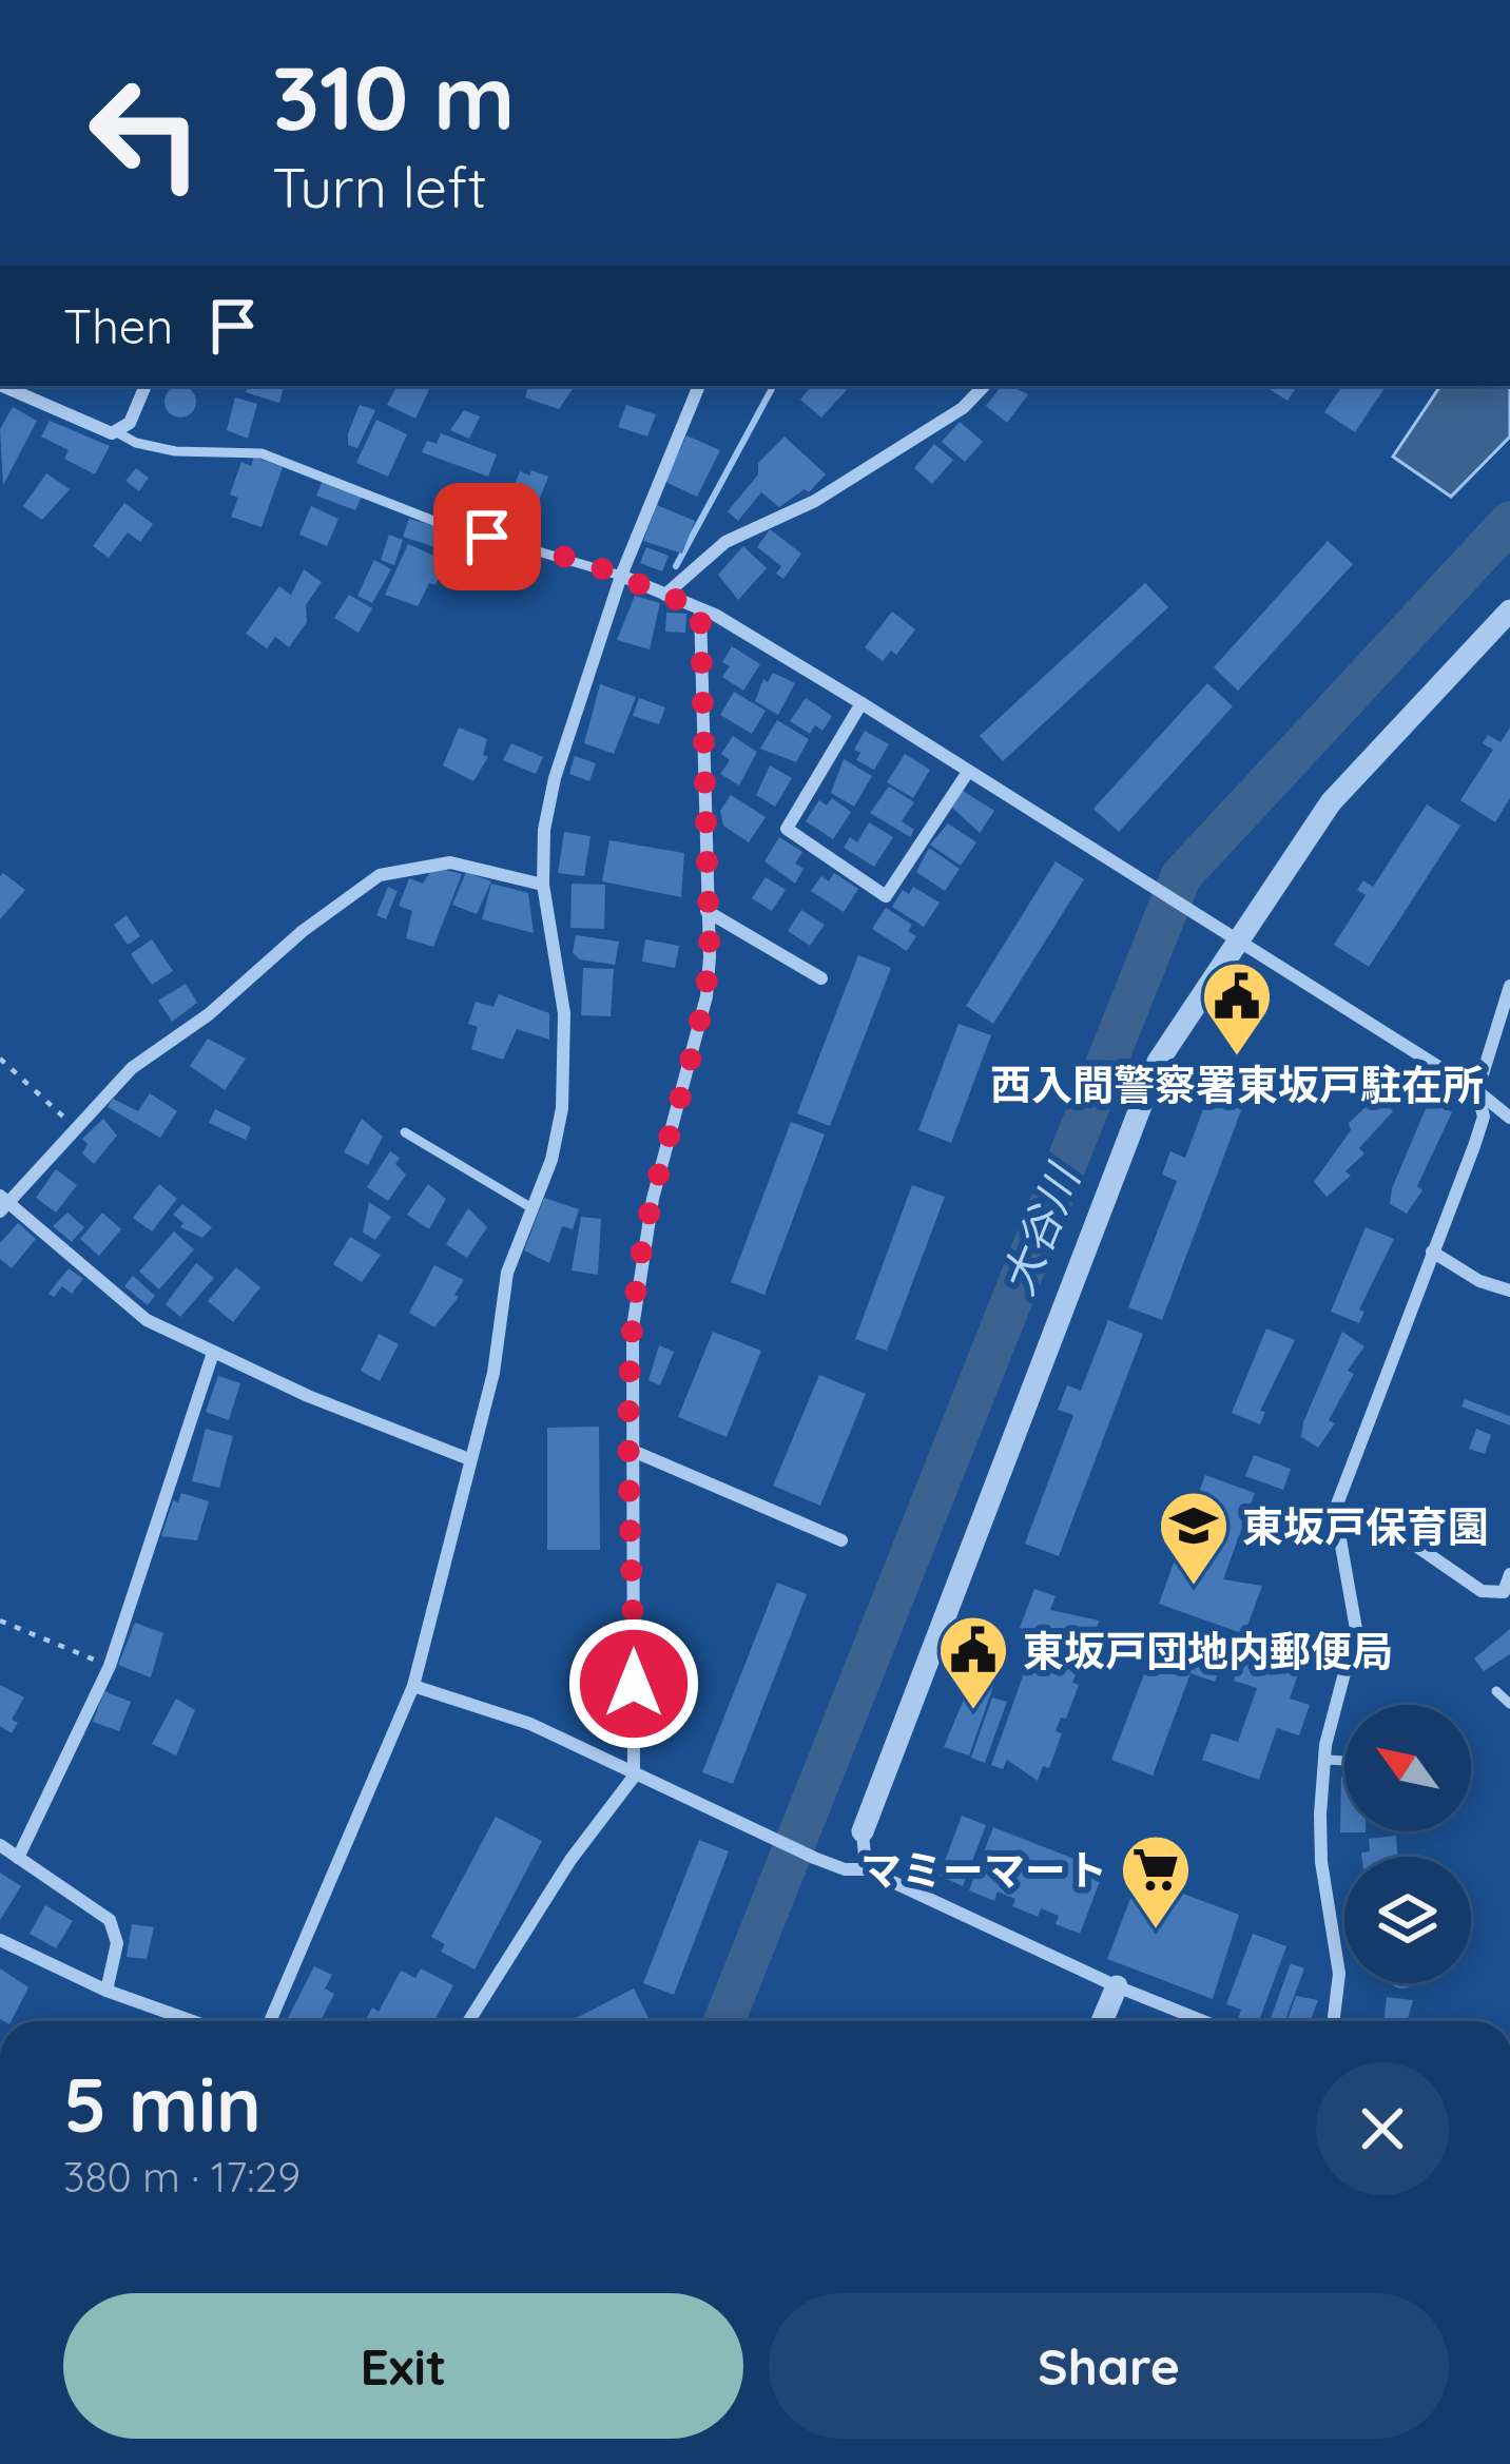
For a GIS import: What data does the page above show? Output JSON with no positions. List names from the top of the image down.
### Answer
{
  "water": ["大谷川"],
  "places": {
    "public building": ["西入間警察署東坂戸駐在所", "東坂戸団地内郵便局"],
    "school or university": ["東坂戸保育園"],
    "supermarket": ["マミーマート"]
  },
  "north": "top left",
  "page": {
    "turn": ["310 m", "Turn left"],
    "then": "Then",
    "heading": ["5 min", "380 m · 17:29"],
    "buttons": ["Exit", "Share"]
  }
}
